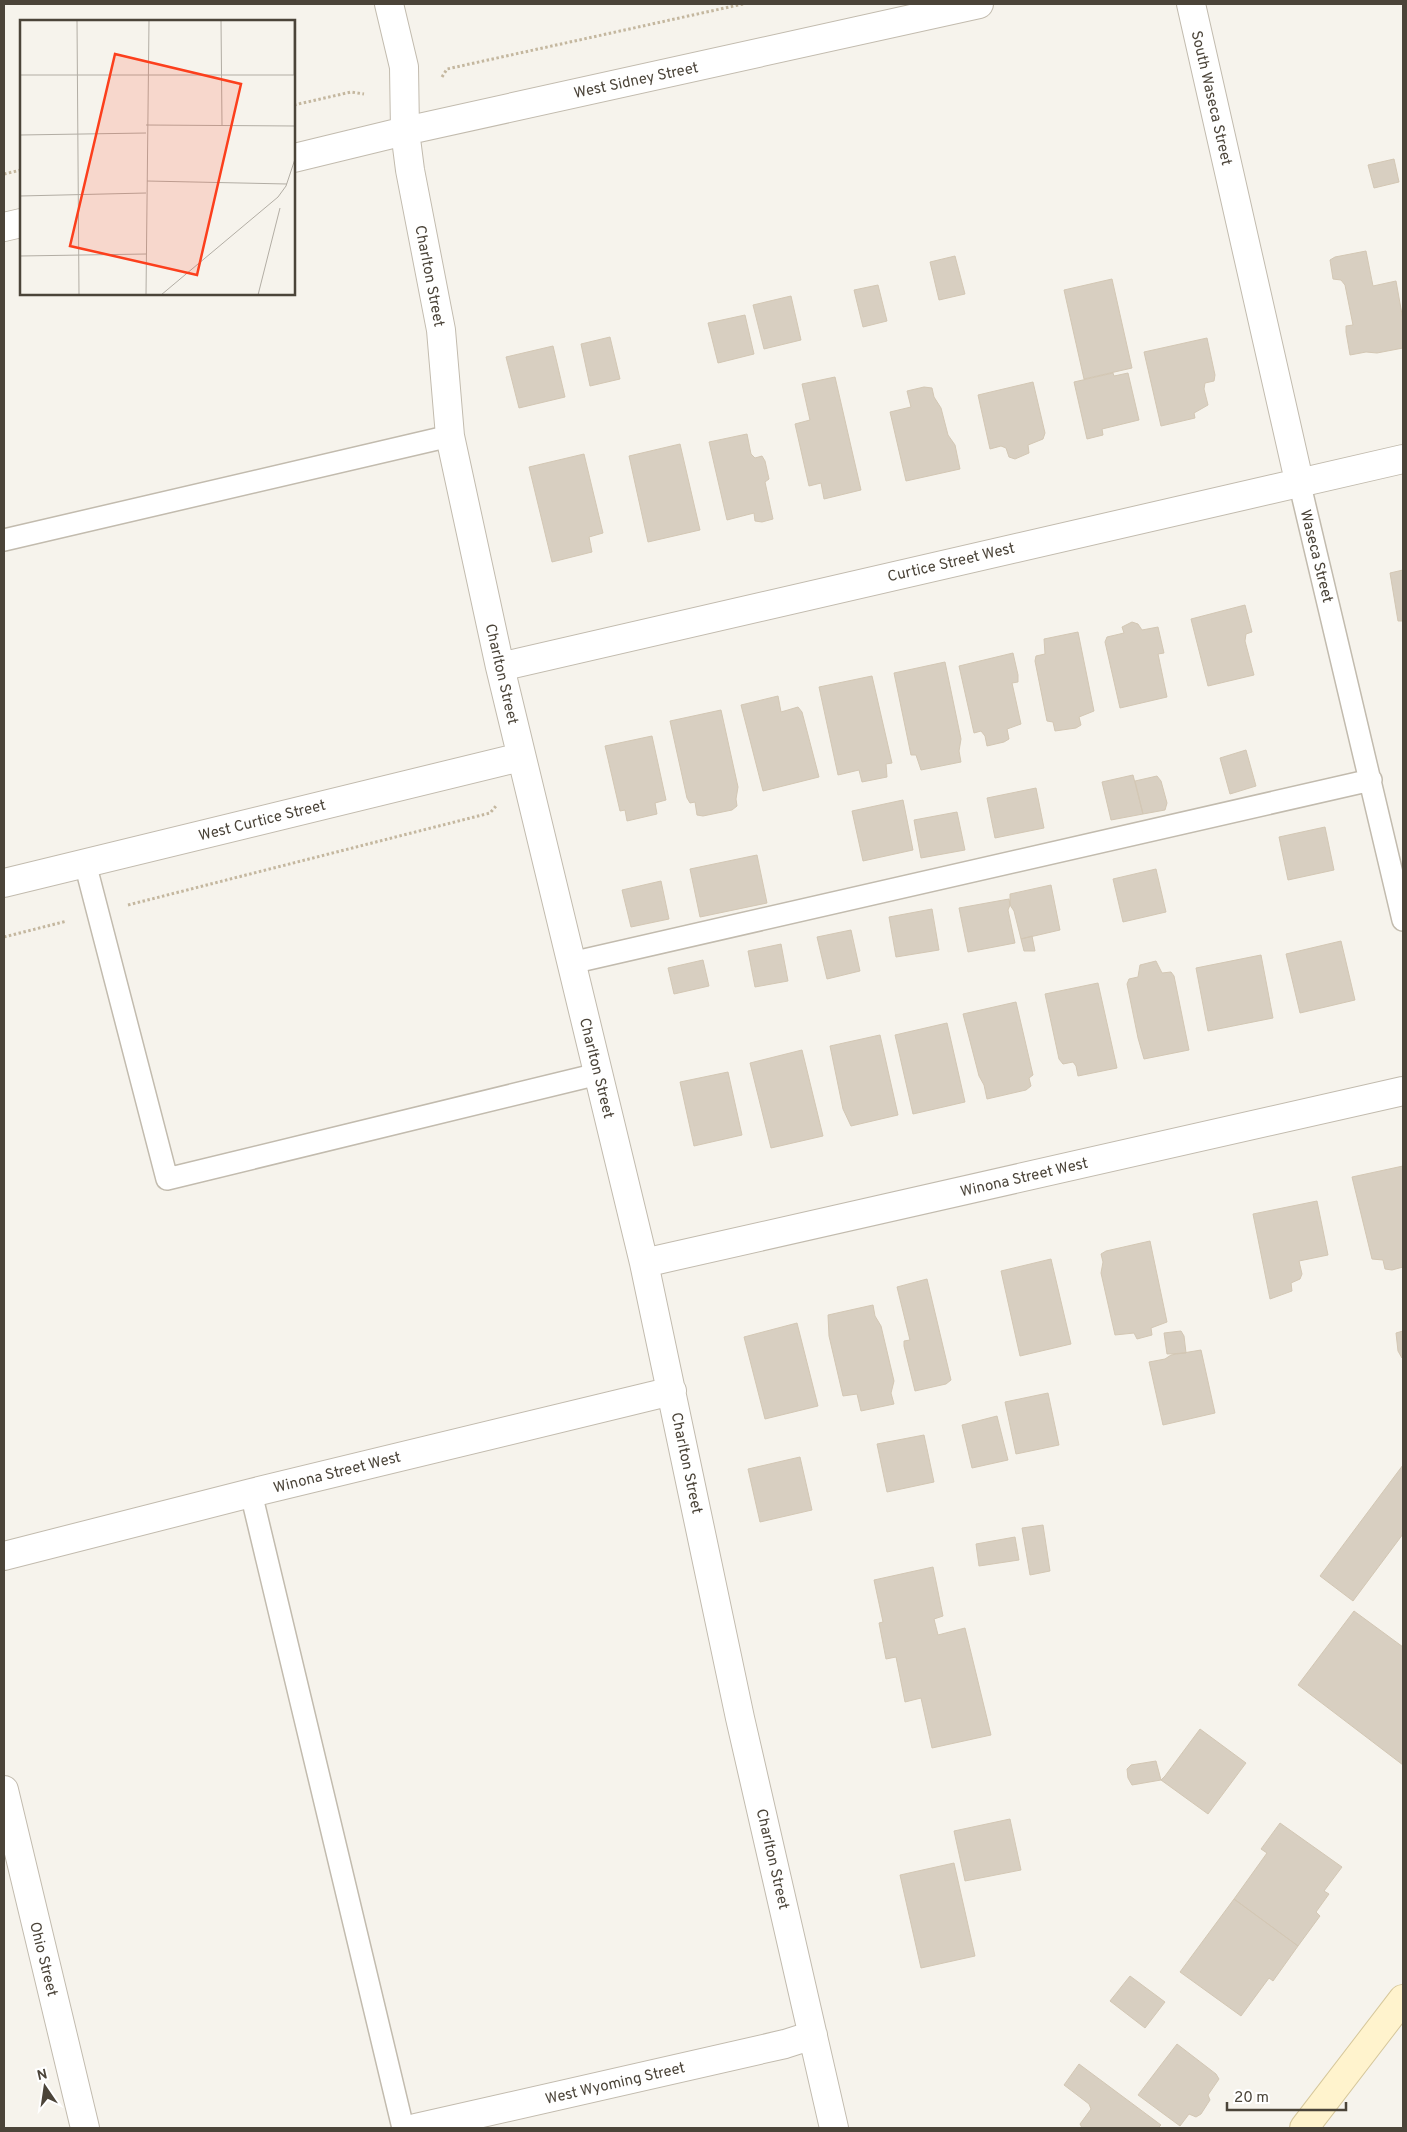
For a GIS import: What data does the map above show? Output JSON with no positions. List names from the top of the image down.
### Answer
{
  "streets": {
    "street": [
      "West Sidney Street",
      "South Waseca Street",
      "Charlton Street",
      "Waseca Street",
      "Curtice Street West",
      "West Curtice Street",
      "Winona Street West",
      "Ohio Street",
      "West Wyoming Street"
    ]
  },
  "crossings": [
    ["West Sidney Street", "Charlton Street"],
    ["South Waseca Street", "Waseca Street"],
    ["Charlton Street", "Curtice Street West"],
    ["Charlton Street", "West Curtice Street"],
    ["Charlton Street", "Winona Street West"],
    ["Charlton Street", "West Wyoming Street"],
    ["Waseca Street", "Curtice Street West"]
  ],
  "scale_bar": "20 m",
  "north": "top"
}
